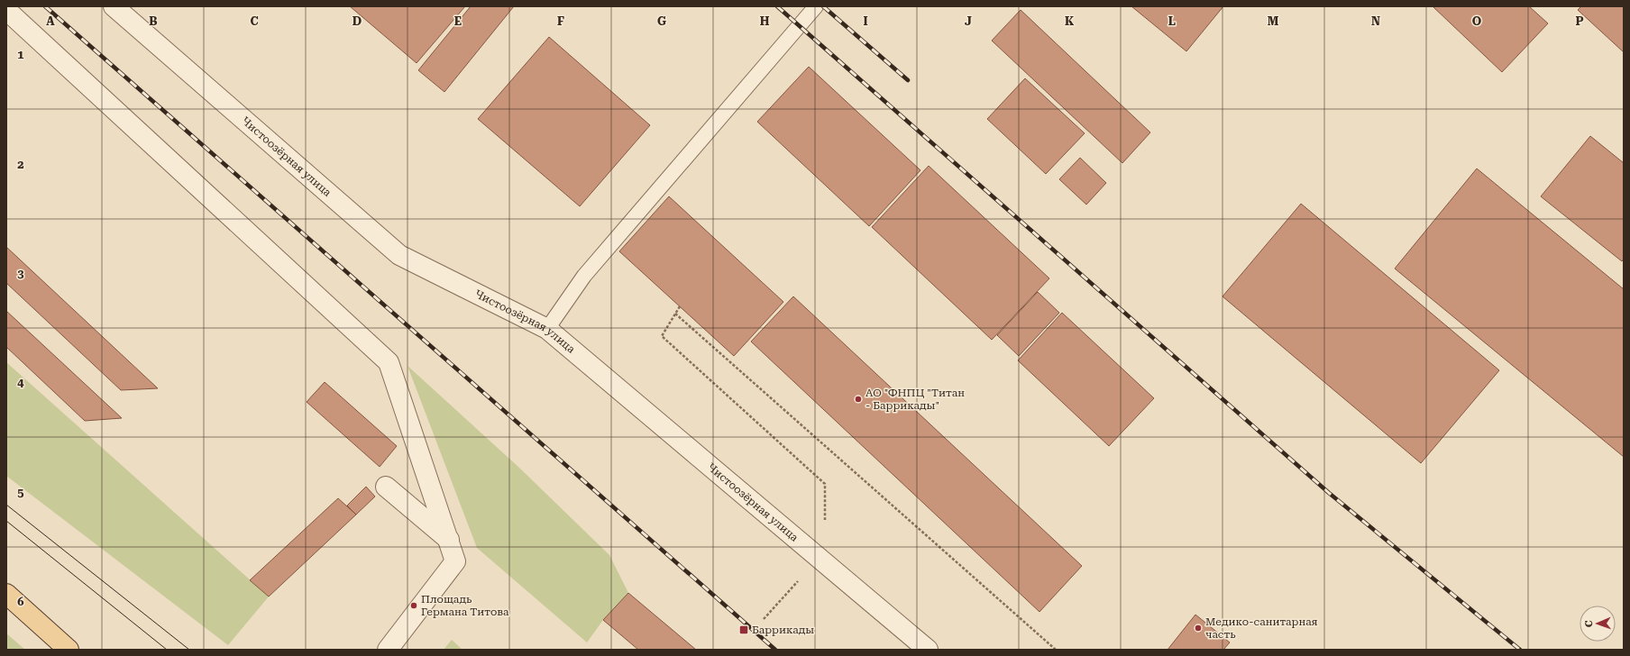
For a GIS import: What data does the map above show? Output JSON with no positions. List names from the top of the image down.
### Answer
{
  "streets": {
    "street": ["Чистоозёрная улица"]
  },
  "places": {
    "other": ["АО \"ФНПЦ \"Титан - Баррикады\"", "Площадь Германа Титова", "Медико-санитарная часть"],
    "transit": ["Баррикады"]
  },
  "north": "left",
  "grid": {
    "columns": [
      "A",
      "B",
      "C",
      "D",
      "E",
      "F",
      "G",
      "H",
      "I",
      "J",
      "K",
      "L",
      "M",
      "N",
      "O",
      "P"
    ],
    "rows": [
      "1",
      "2",
      "3",
      "4",
      "5",
      "6"
    ]
  }
}
